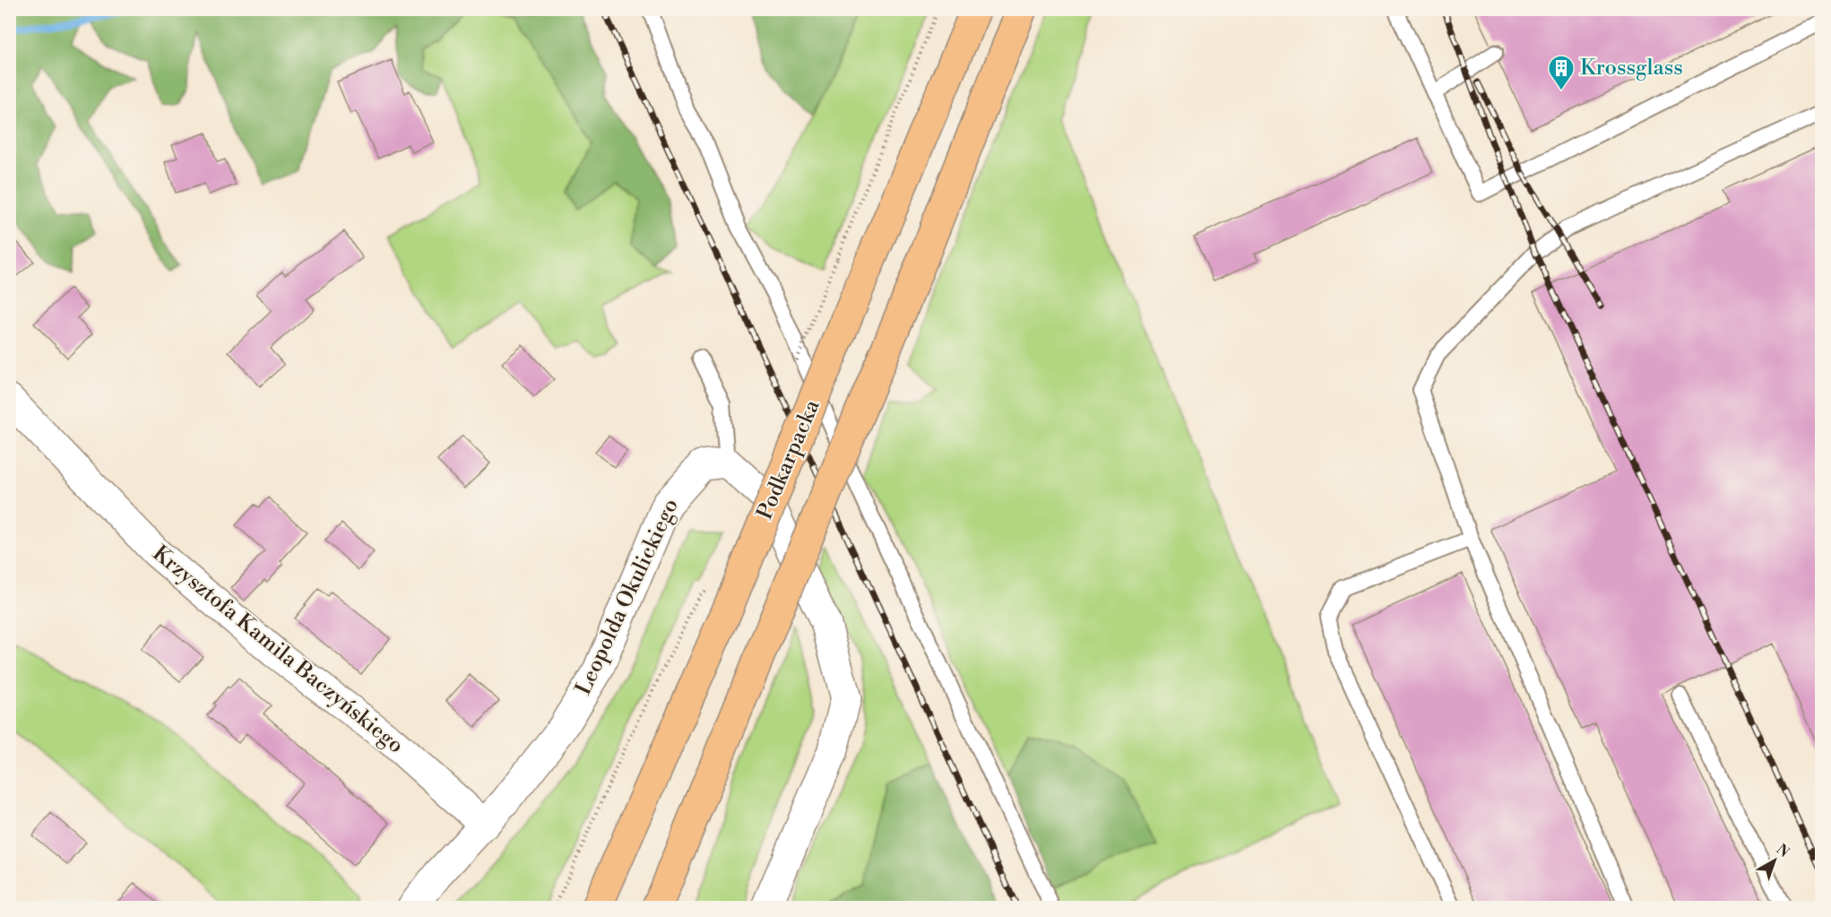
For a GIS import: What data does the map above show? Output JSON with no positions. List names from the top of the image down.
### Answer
{
  "streets": {
    "main road": ["Podkarpacka"],
    "street": ["Leopolda Okulickiego", "Krzysztofa Kamila Baczyńskiego"]
  },
  "crossings": [
    ["Leopolda Okulickiego", "Krzysztofa Kamila Baczyńskiego"]
  ],
  "places": {
    "building": ["Krossglass"]
  },
  "north": "top right"
}
